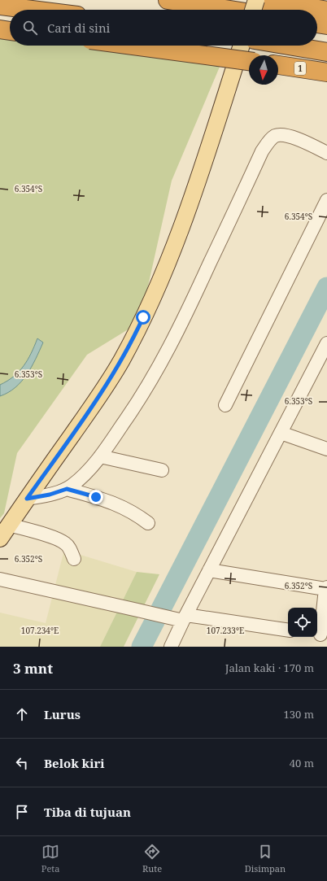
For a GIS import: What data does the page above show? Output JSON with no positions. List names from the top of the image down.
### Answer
{
  "streets": {
    "highway": ["1"]
  },
  "north": "bottom",
  "page": {
    "search": "Cari di sini",
    "heading": ["3 mnt", "Jalan kaki · 170 m"],
    "list": [
      ["Lurus", "130 m"],
      ["Belok kiri", "40 m"],
      "Tiba di tujuan"
    ],
    "nav": ["Peta", "Rute", "Disimpan"]
  },
  "coordinates": [
    "6.354°S",
    "6.353°S",
    "6.352°S",
    "107.234°E",
    "107.233°E"
  ]
}
